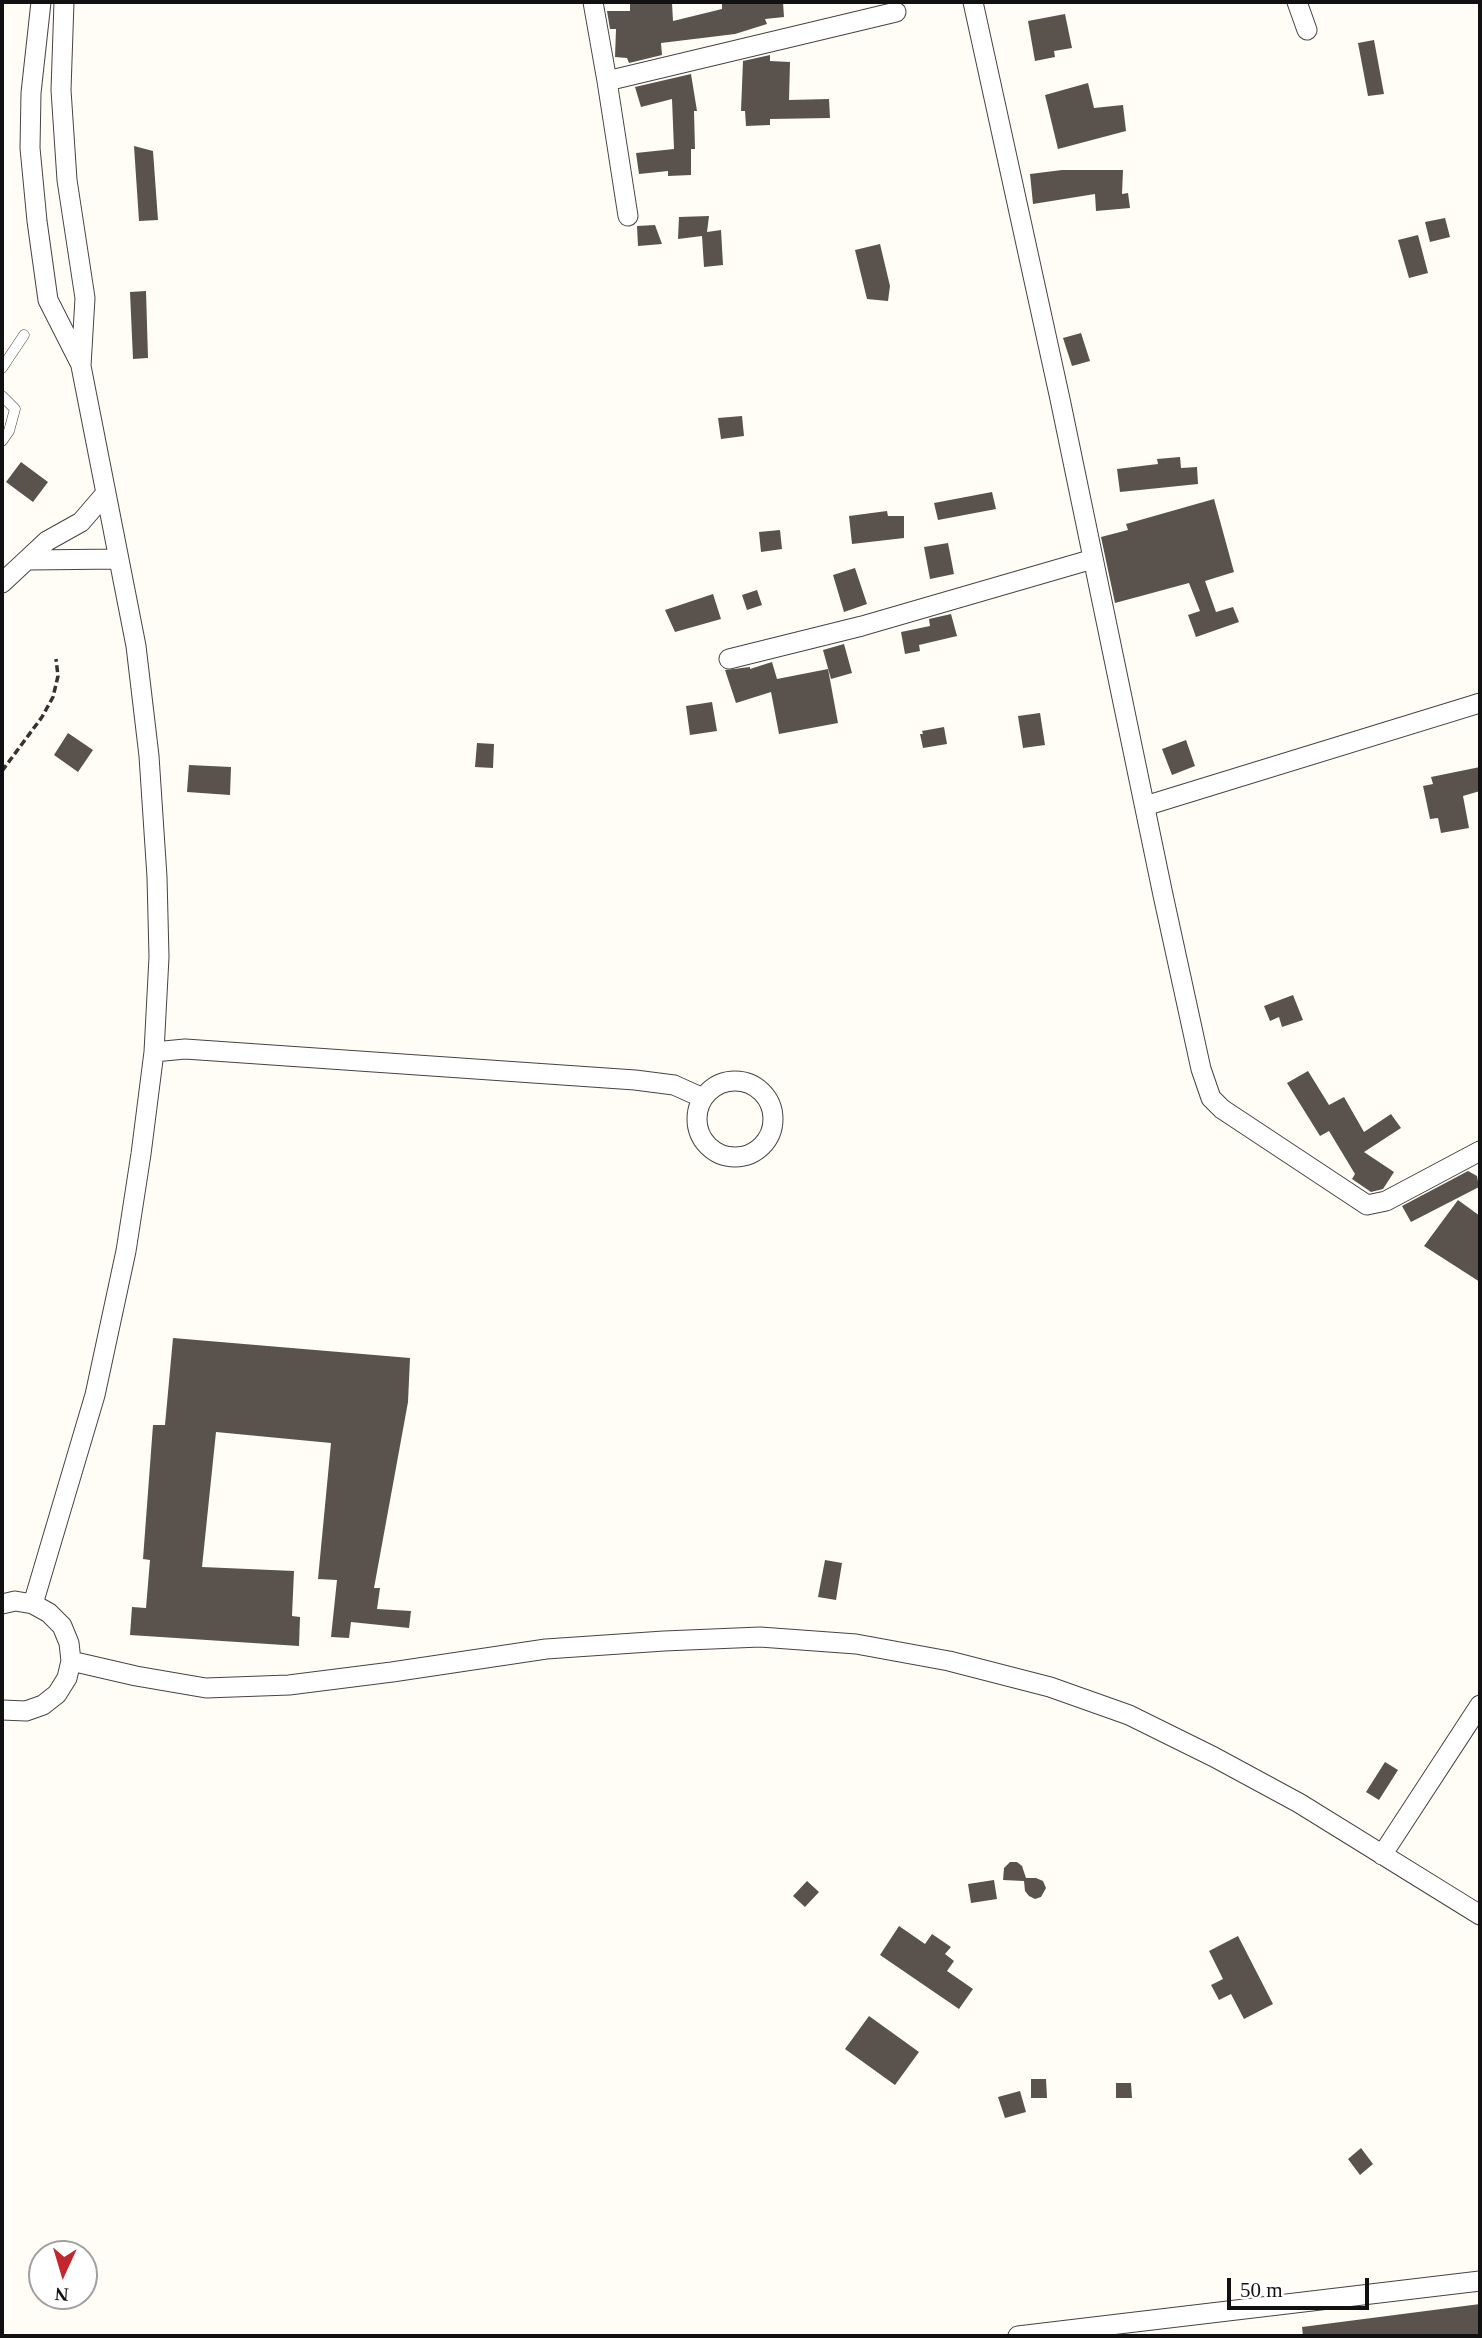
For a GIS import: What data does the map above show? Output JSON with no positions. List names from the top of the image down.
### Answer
{
  "scale_bar": "50 m",
  "north": "bottom"
}
